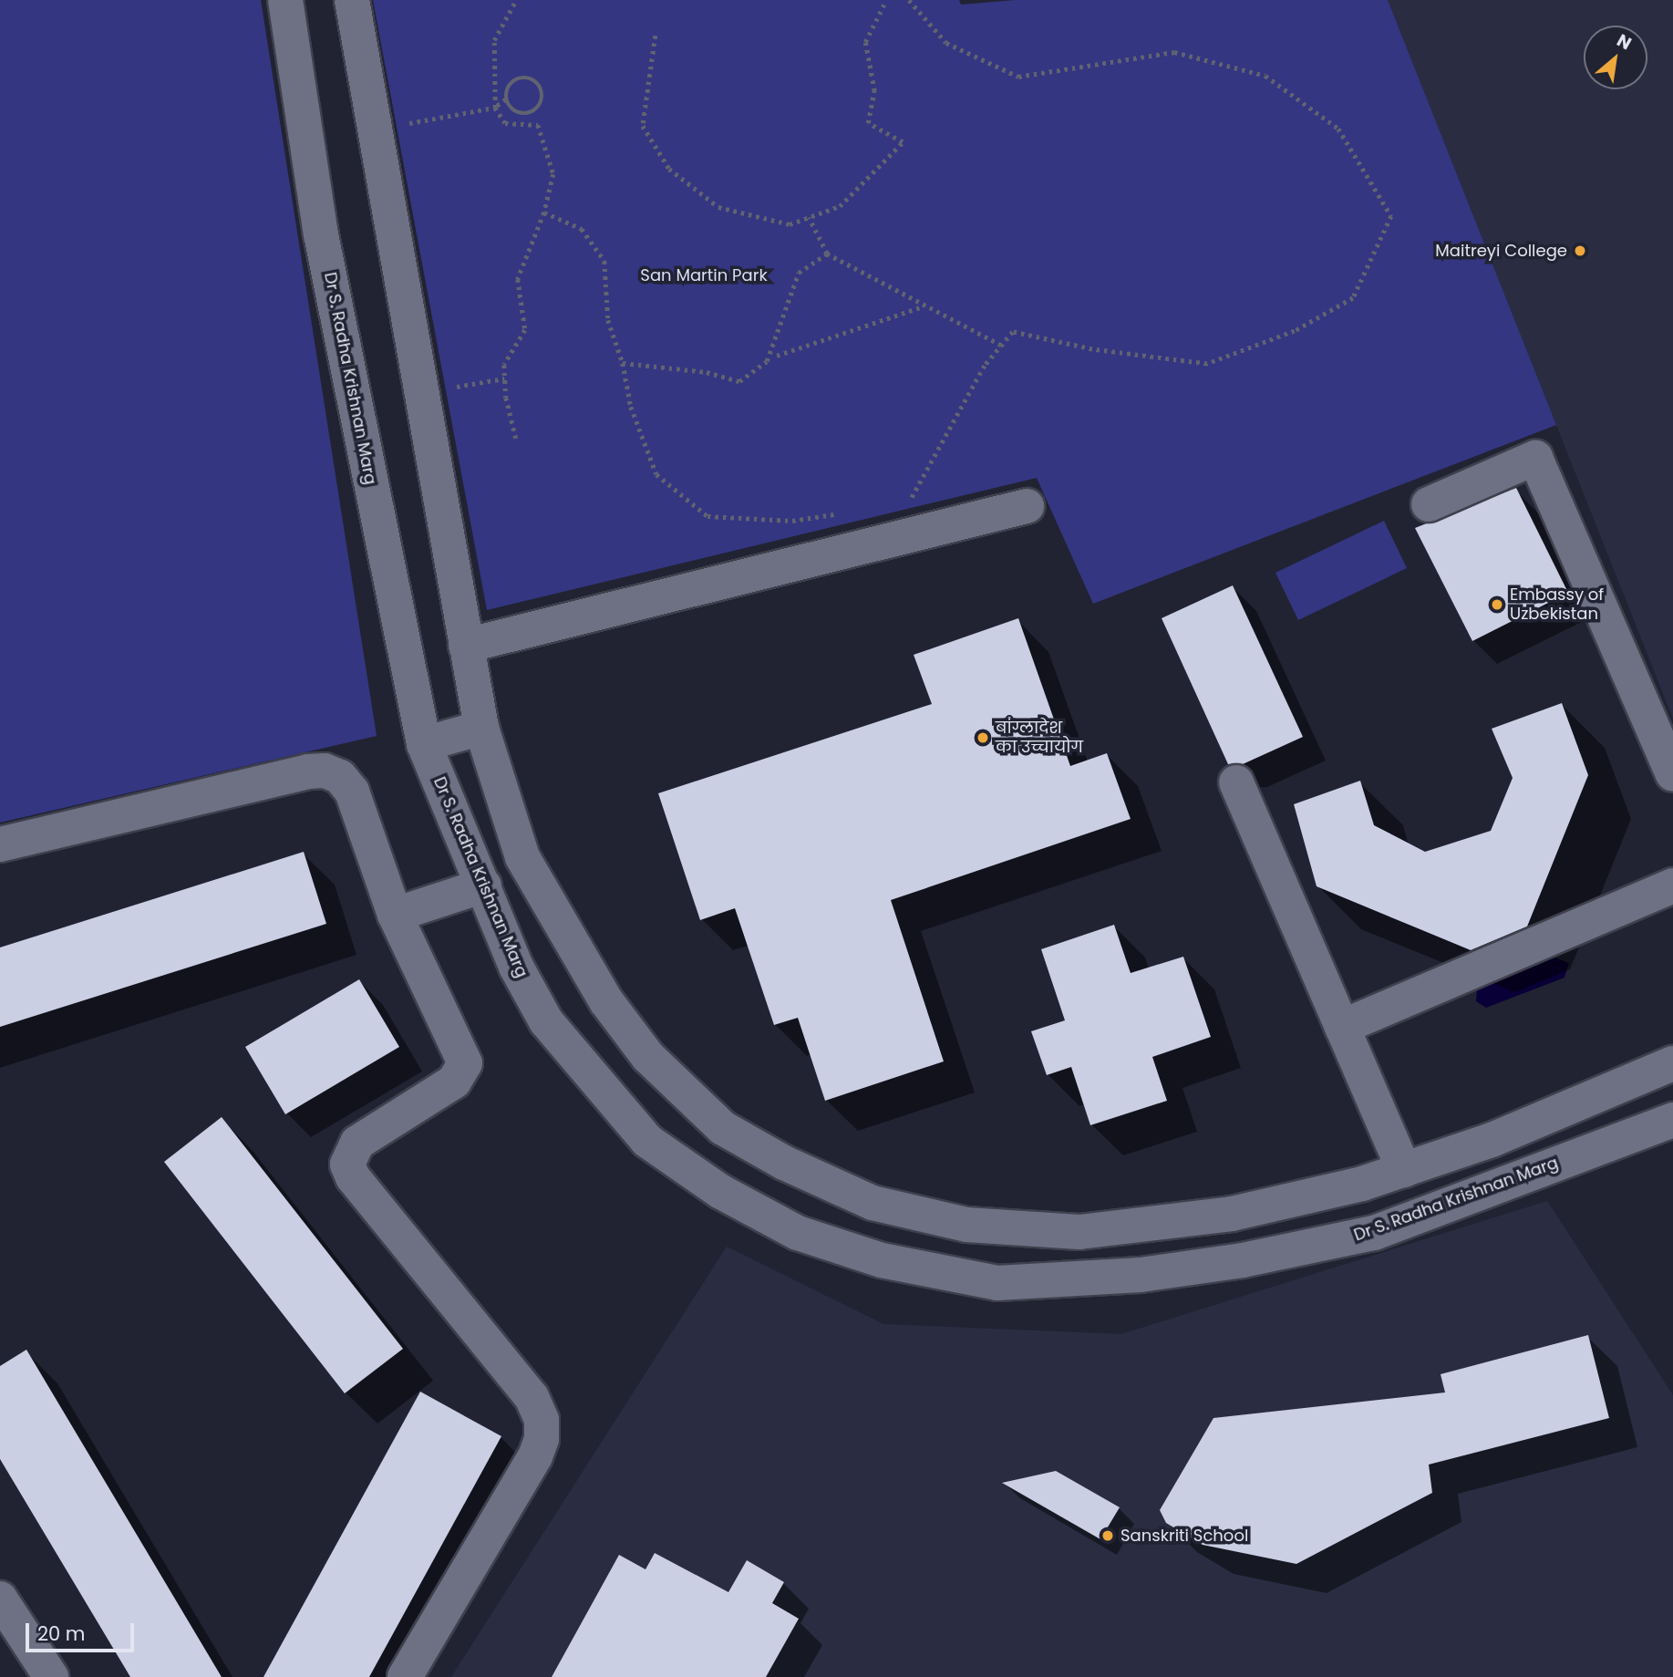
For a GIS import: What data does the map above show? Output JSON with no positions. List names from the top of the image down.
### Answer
{
  "streets": {
    "street": ["Dr S. Radha Krishnan Marg"]
  },
  "parks": ["San Martin Park"],
  "places": [
    "Maitreyi College",
    "Embassy of Uzbekistan",
    "बांग्लादेश का उच्चायोग",
    "Sanskriti School"
  ],
  "scale_bar": "20 m",
  "north": "top right"
}
